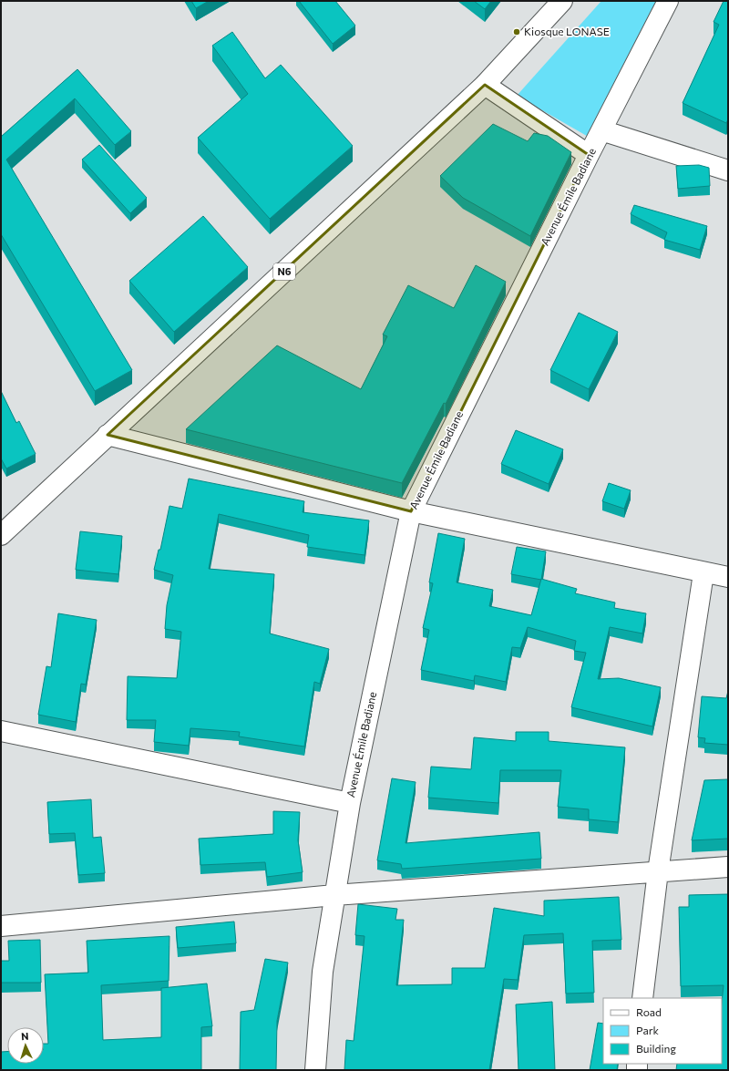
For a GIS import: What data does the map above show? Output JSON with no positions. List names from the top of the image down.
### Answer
{
  "streets": {
    "street": ["Avenue Émile Badiane", "N6"]
  },
  "places": ["Kiosque LONASE"],
  "legend": ["Road", "Park", "Building"],
  "north": "top"
}
